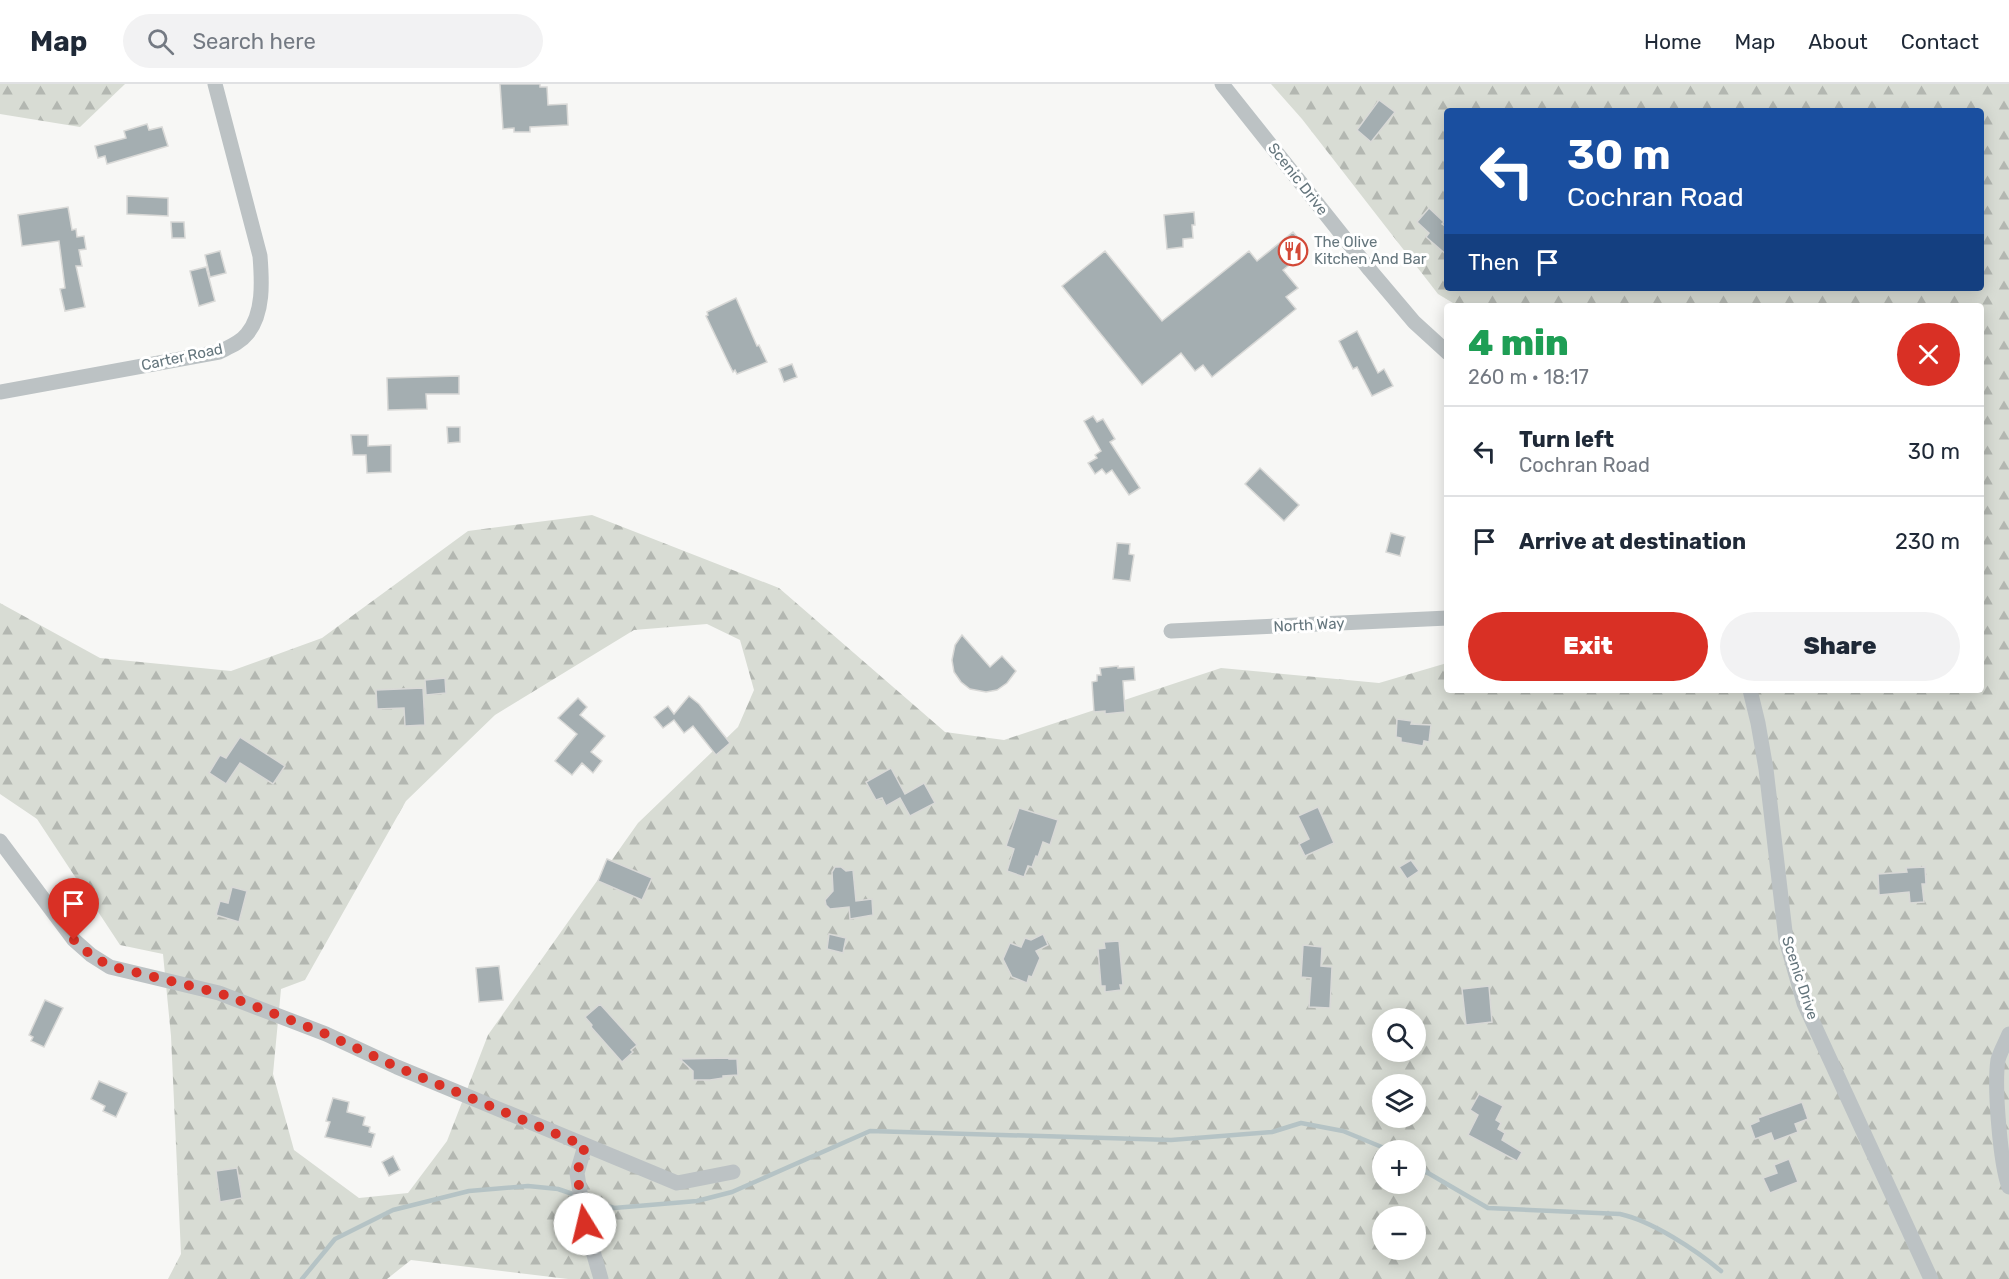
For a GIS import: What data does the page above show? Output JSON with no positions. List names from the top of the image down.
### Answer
{
  "streets": {
    "street": ["Scenic Drive", "Carter Road", "North Way"]
  },
  "places": {
    "restaurant": ["The Olive Kitchen And Bar"]
  },
  "page": {
    "header": "Map",
    "search": "Search here",
    "nav": [
      "Home",
      "Map",
      "About",
      "Contact"
    ],
    "turn": ["30 m", "Cochran Road"],
    "then": "Then",
    "heading": ["4 min", "260 m · 18:17"],
    "list": [
      {
        "name": "Turn left",
        "note": "Cochran Road",
        "value": "30 m"
      },
      {
        "name": "Arrive at destination",
        "value": "230 m"
      }
    ],
    "buttons": ["Exit", "Share"],
    "map_buttons": ["+", "−"]
  }
}
